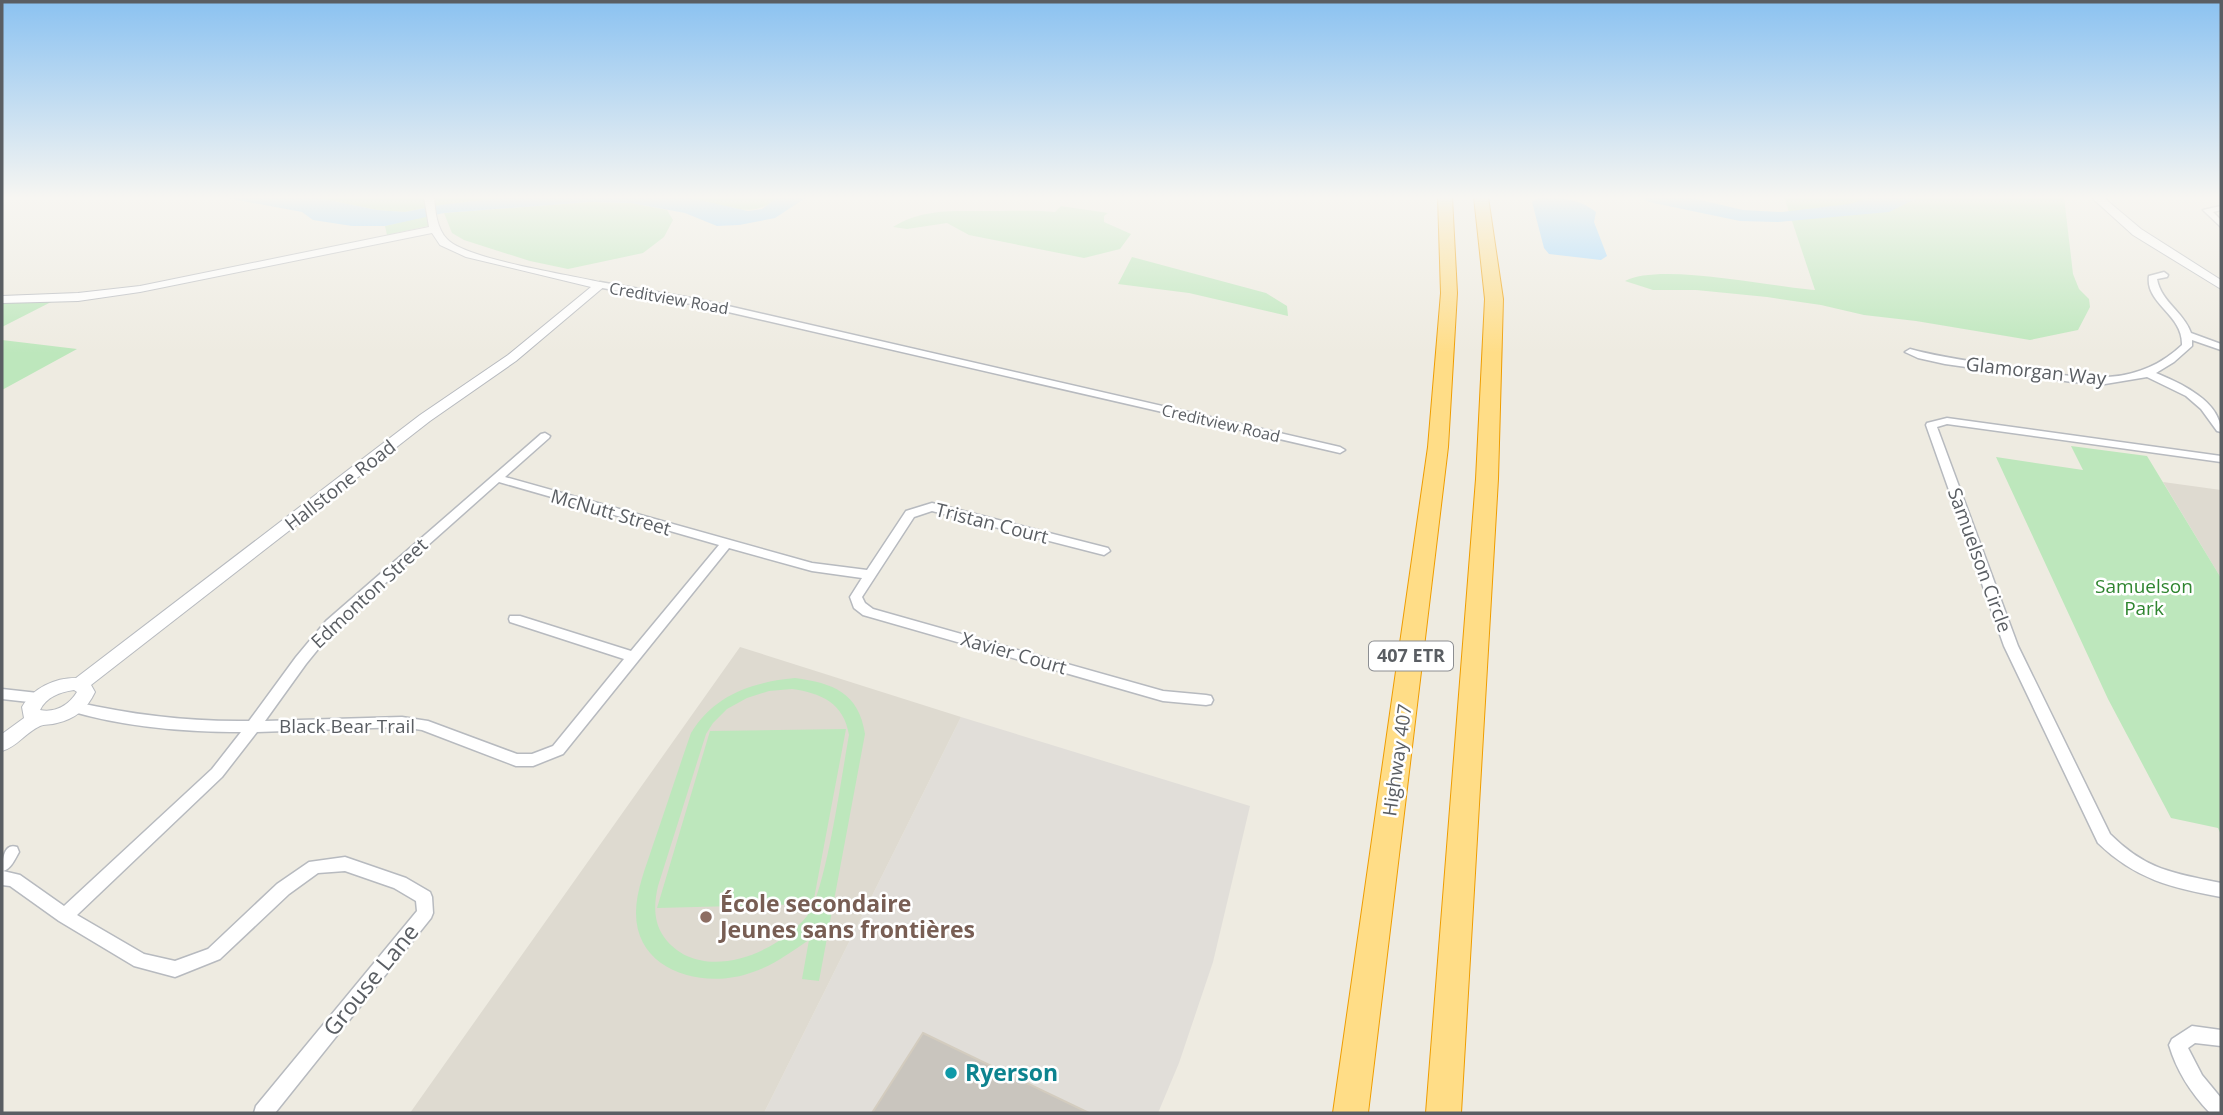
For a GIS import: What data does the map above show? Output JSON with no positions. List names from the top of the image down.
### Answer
{
  "streets": {
    "highway": ["407 ETR", "Highway 407"],
    "street": [
      "Creditview Road",
      "Glamorgan Way",
      "Hallstone Road",
      "McNutt Street",
      "Tristan Court",
      "Samuelson Circle",
      "Edmonton Street",
      "Xavier Court",
      "Black Bear Trail",
      "Grouse Lane"
    ]
  },
  "crossings": [
    ["Creditview Road", "Hallstone Road"],
    ["McNutt Street", "Tristan Court"],
    ["McNutt Street", "Edmonton Street"],
    ["McNutt Street", "Xavier Court"],
    ["McNutt Street", "Black Bear Trail"],
    ["Tristan Court", "Xavier Court"],
    ["Edmonton Street", "Black Bear Trail"],
    ["Edmonton Street", "Grouse Lane"]
  ],
  "parks": ["Samuelson Park"],
  "places": ["École secondaire Jeunes sans frontières", "Ryerson"]
}
